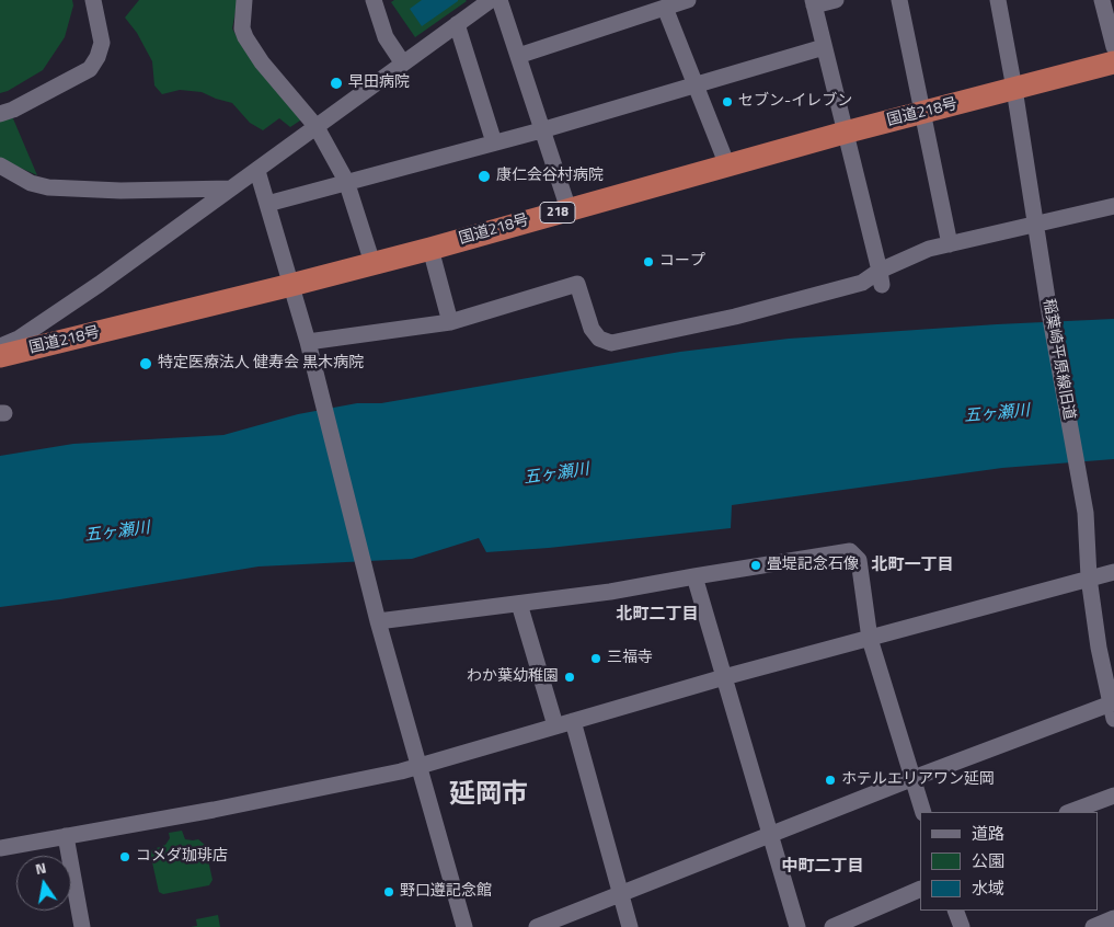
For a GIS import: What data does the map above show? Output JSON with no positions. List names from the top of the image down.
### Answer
{
  "streets": {
    "highway": ["国道218号", "218"],
    "street": ["稲葉崎平原線旧道"]
  },
  "crossings": [
    ["国道218号", "稲葉崎平原線旧道"]
  ],
  "districts": [
    "北町一丁目",
    "北町二丁目",
    "延岡市",
    "中町二丁目"
  ],
  "water": ["五ヶ瀬川"],
  "places": [
    "早田病院",
    "セブン-イレブン",
    "康仁会谷村病院",
    "コープ",
    "特定医療法人 健寿会 黒木病院",
    "畳堤記念石像",
    "三福寺",
    "わか葉幼稚園",
    "ホテルエリアワン延岡",
    "コメダ珈琲店",
    "野口遵記念館"
  ],
  "legend": ["道路", "公園", "水域"],
  "north": "top"
}
